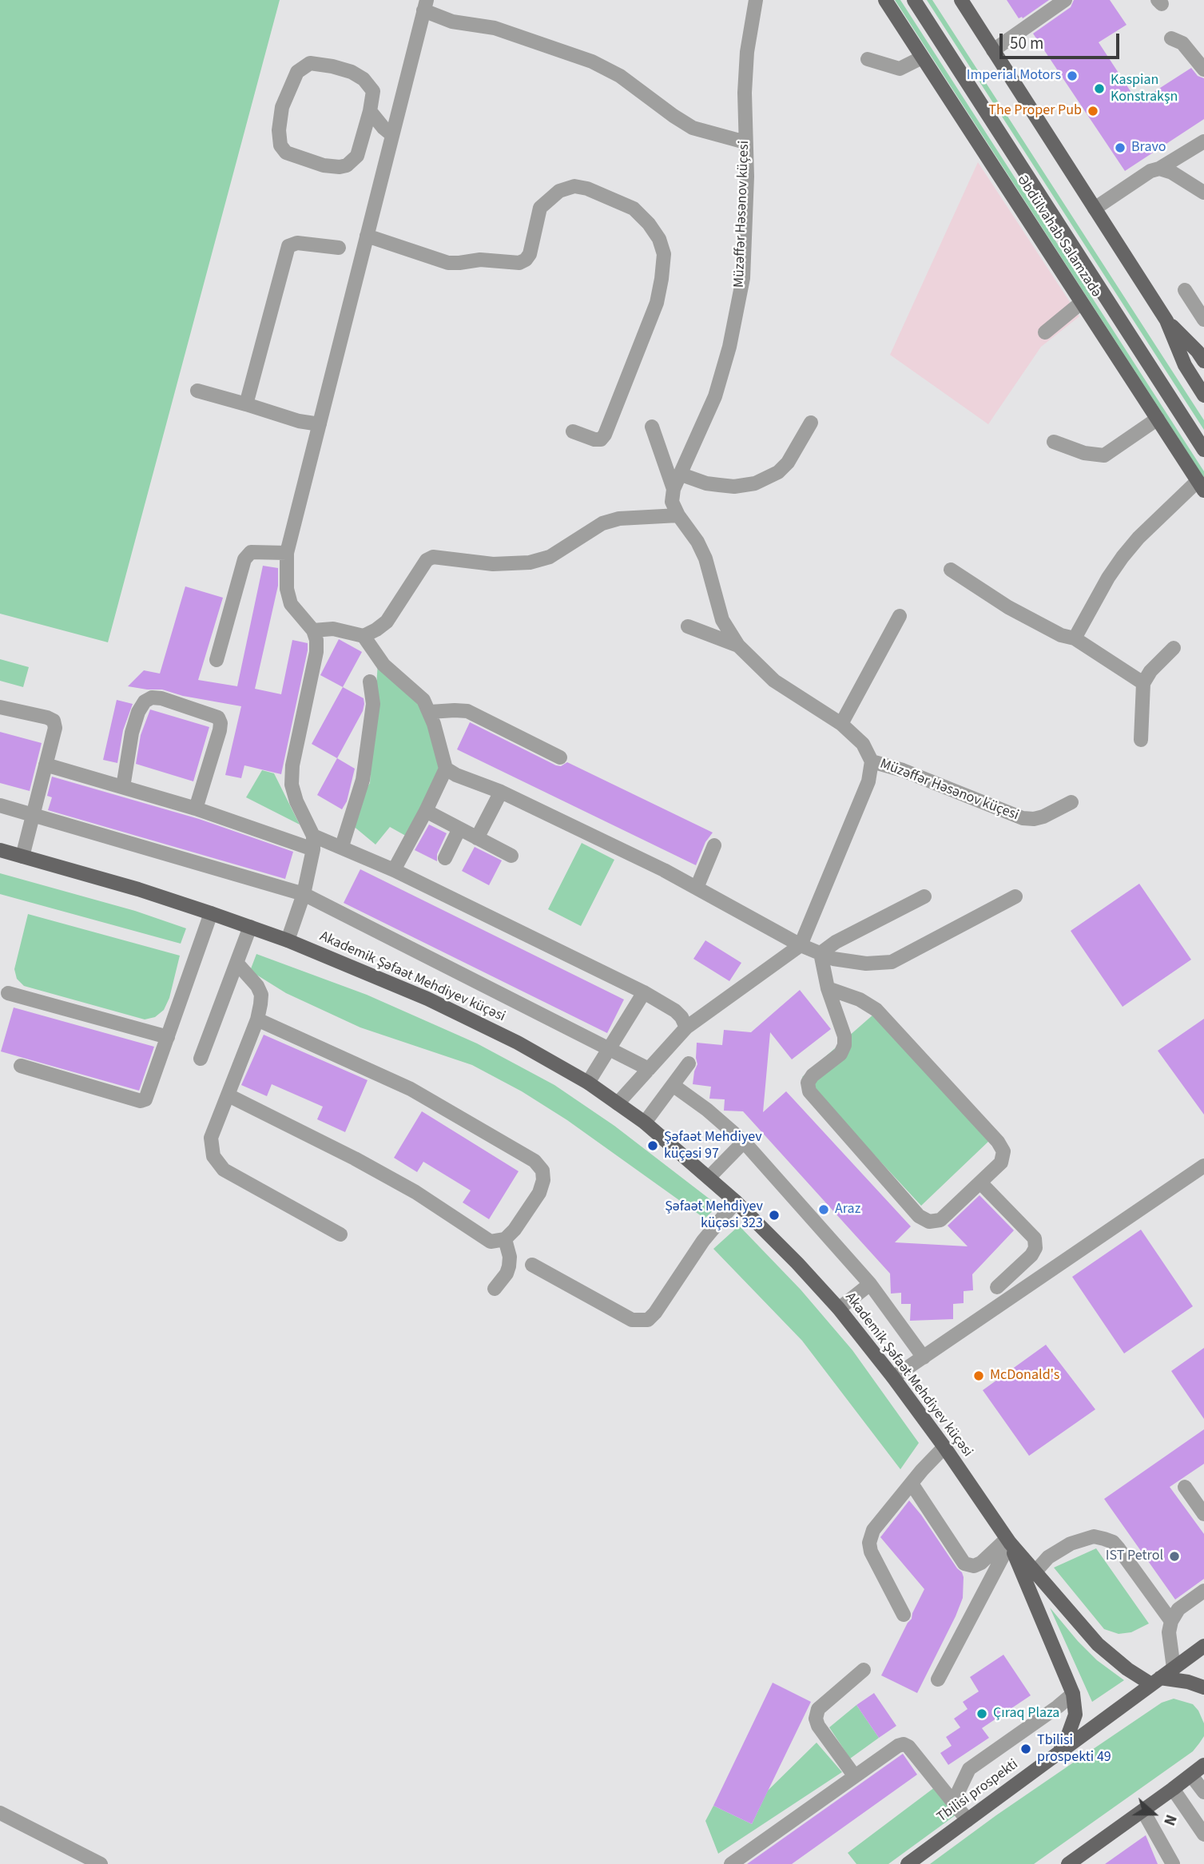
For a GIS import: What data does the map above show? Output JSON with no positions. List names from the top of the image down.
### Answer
{
  "streets": {
    "main road": ["Əbdülvahab Salamzadə", "Akademik Şəfaət Mehdiyev küçəsi", "Tbilisi prospekti"],
    "street": ["Müzəffər Həsənov küçesi"]
  },
  "places": [
    "Imperial Motors",
    "Kaspian Konstrakşn",
    "The Proper Pub",
    "Bravo",
    "Şəfaət Mehdiyev küçəsi 97",
    "Araz",
    "Şəfaət Mehdiyev küçəsi 323",
    "McDonald's",
    "IST Petrol",
    "Çıraq Plaza",
    "Tbilisi prospekti 49"
  ],
  "scale_bar": "50 m",
  "north": "right"
}
